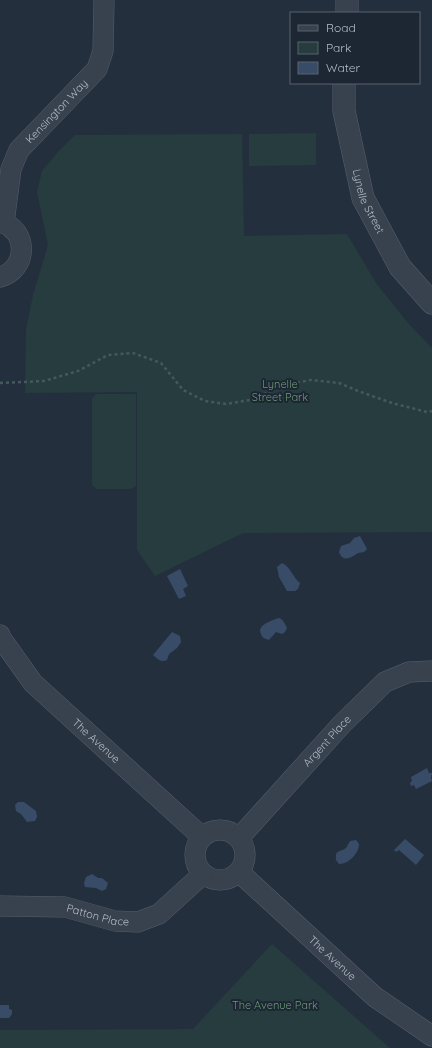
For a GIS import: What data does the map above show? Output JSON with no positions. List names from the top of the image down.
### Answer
{
  "streets": {
    "street": [
      "Kensington Way",
      "Lynelle Street",
      "The Avenue",
      "Argent Place",
      "Patton Place"
    ]
  },
  "crossings": [
    ["The Avenue", "Argent Place"],
    ["The Avenue", "Patton Place"],
    ["Argent Place", "Patton Place"]
  ],
  "parks": ["Lynelle Street Park", "The Avenue Park"],
  "legend": ["Road", "Park", "Water"]
}
